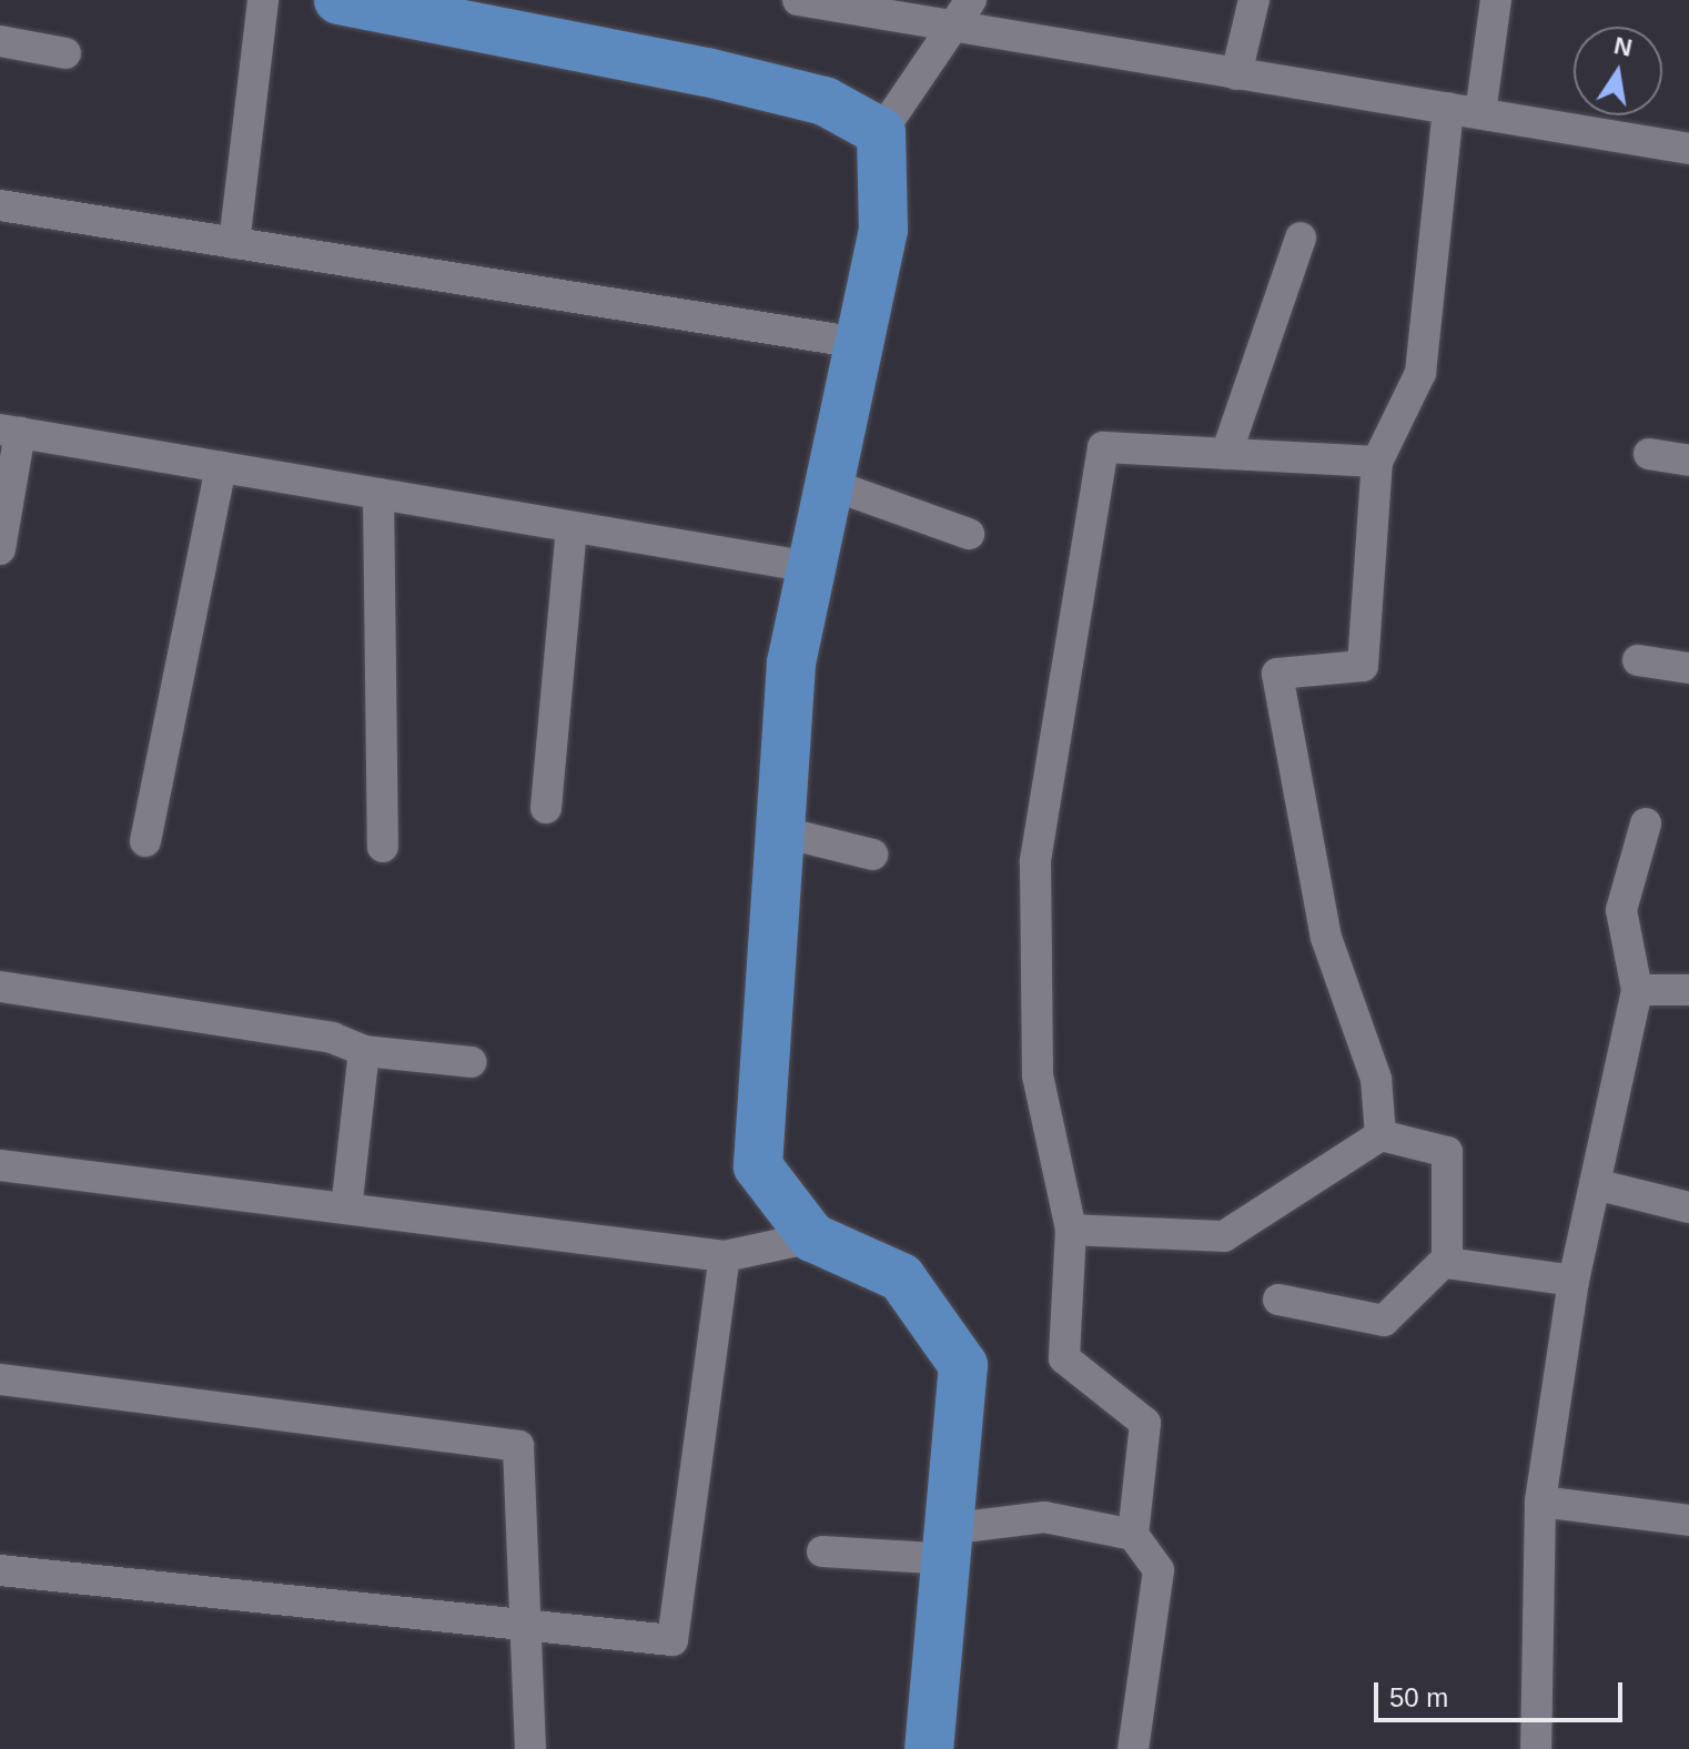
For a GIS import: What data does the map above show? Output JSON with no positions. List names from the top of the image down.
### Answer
{
  "scale_bar": "50 m",
  "north": "top"
}
